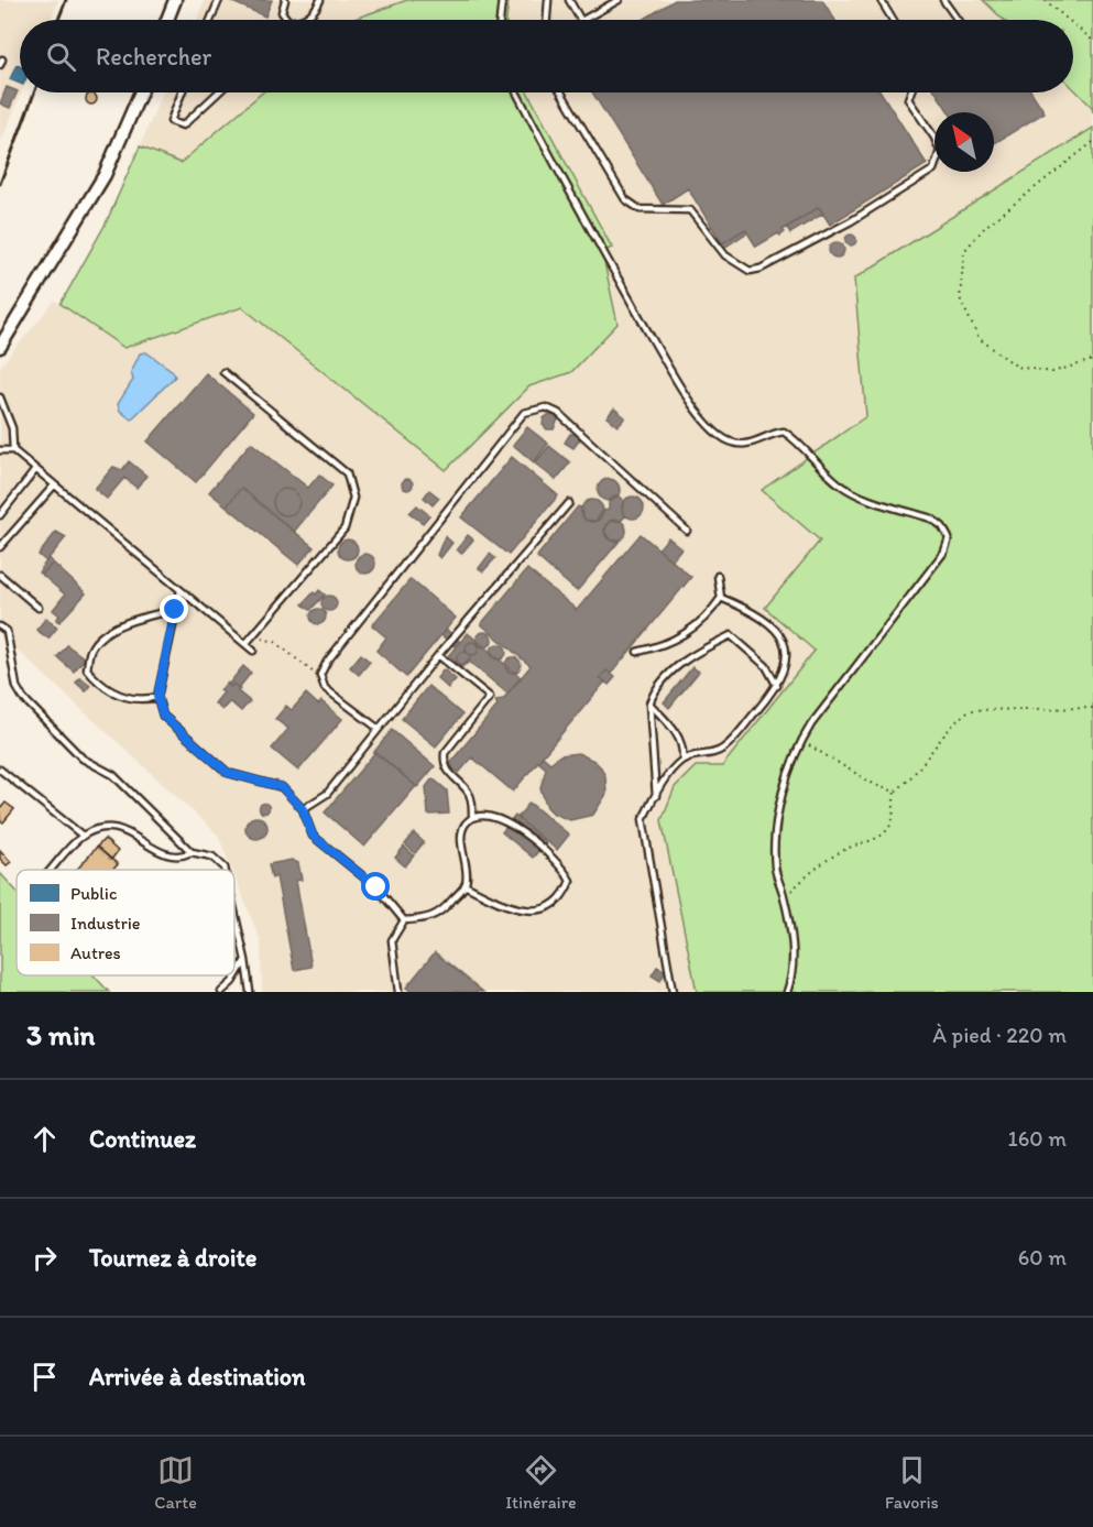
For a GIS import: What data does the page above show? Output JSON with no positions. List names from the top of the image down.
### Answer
{
  "legend": ["Public", "Industrie", "Autres"],
  "north": "top left",
  "page": {
    "search": "Rechercher",
    "heading": ["3 min", "À pied · 220 m"],
    "list": [
      ["Continuez", "160 m"],
      ["Tournez à droite", "60 m"],
      "Arrivée à destination"
    ],
    "nav": ["Carte", "Itinéraire", "Favoris"]
  }
}
